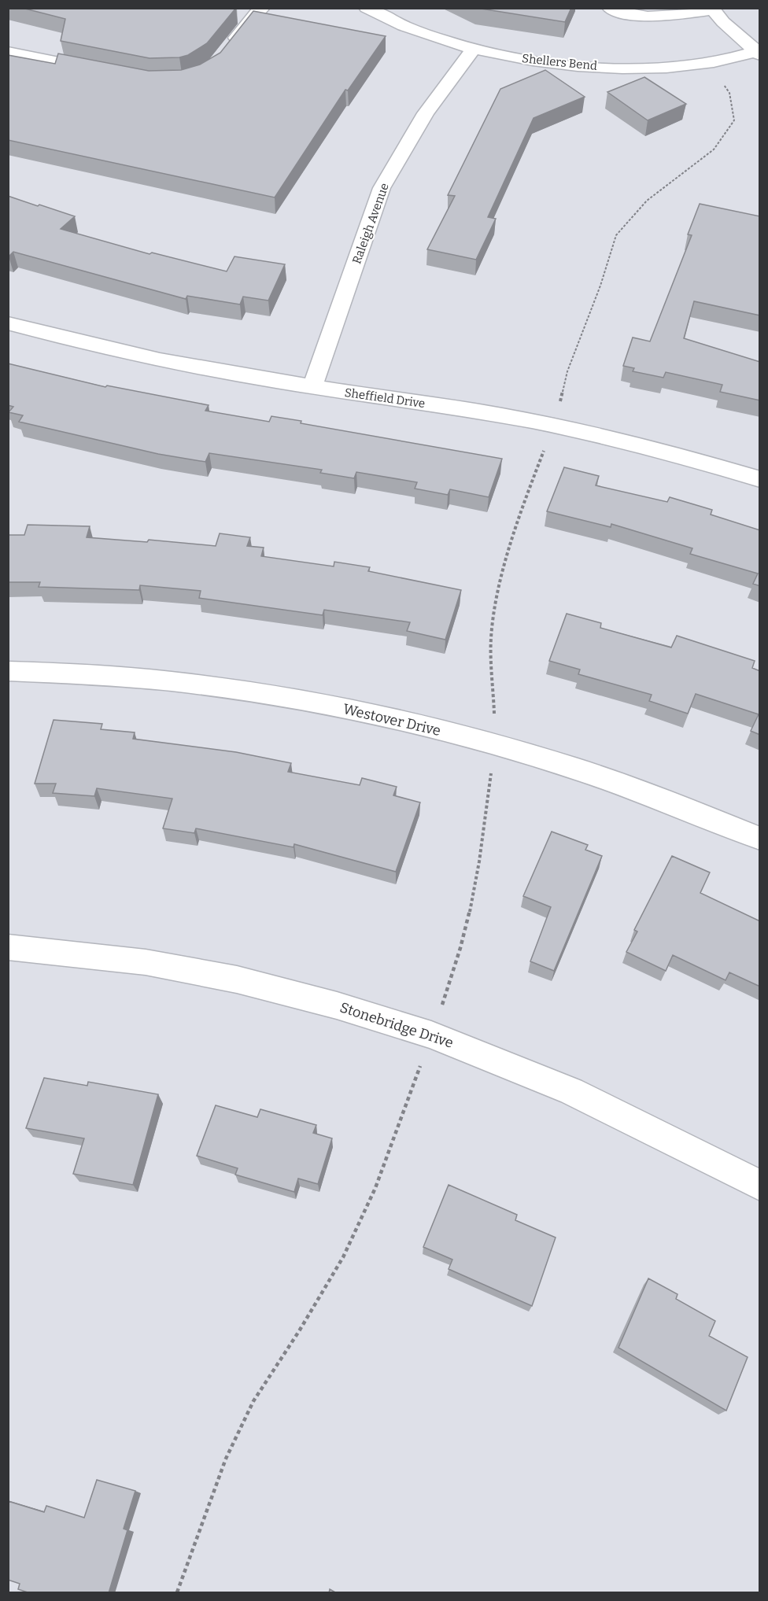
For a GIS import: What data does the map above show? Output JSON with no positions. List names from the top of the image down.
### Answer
{
  "streets": {
    "street": [
      "Shellers Bend",
      "Raleigh Avenue",
      "Sheffield Drive",
      "Westover Drive",
      "Stonebridge Drive"
    ]
  },
  "crossings": [
    ["Shellers Bend", "Raleigh Avenue"],
    ["Raleigh Avenue", "Sheffield Drive"]
  ]
}
